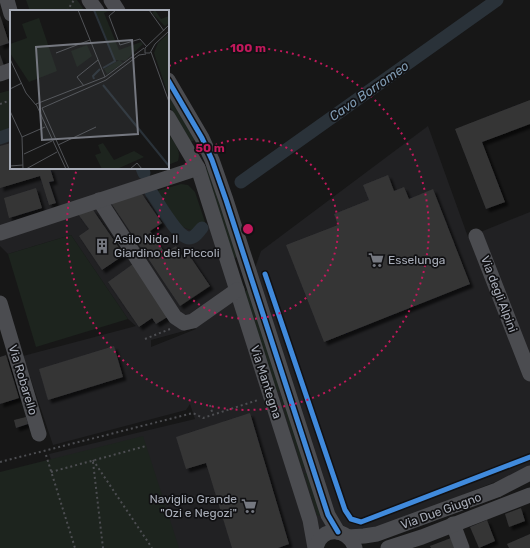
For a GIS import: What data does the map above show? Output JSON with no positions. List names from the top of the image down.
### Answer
{
  "streets": {
    "street": [
      "Via degli Alpini",
      "Via Robarello",
      "Via Mantegna",
      "Via Due Giugno"
    ]
  },
  "crossings": [
    ["Via Mantegna", "Via Due Giugno"]
  ],
  "water": ["Cavo Borromeo"],
  "places": {
    "building": ["Asilo Nido Il Giardino dei Piccoli"],
    "supermarket": ["Esselunga", "Naviglio Grande \"Ozi e Negozi\""]
  },
  "rings": ["100 m", "50 m"]
}
